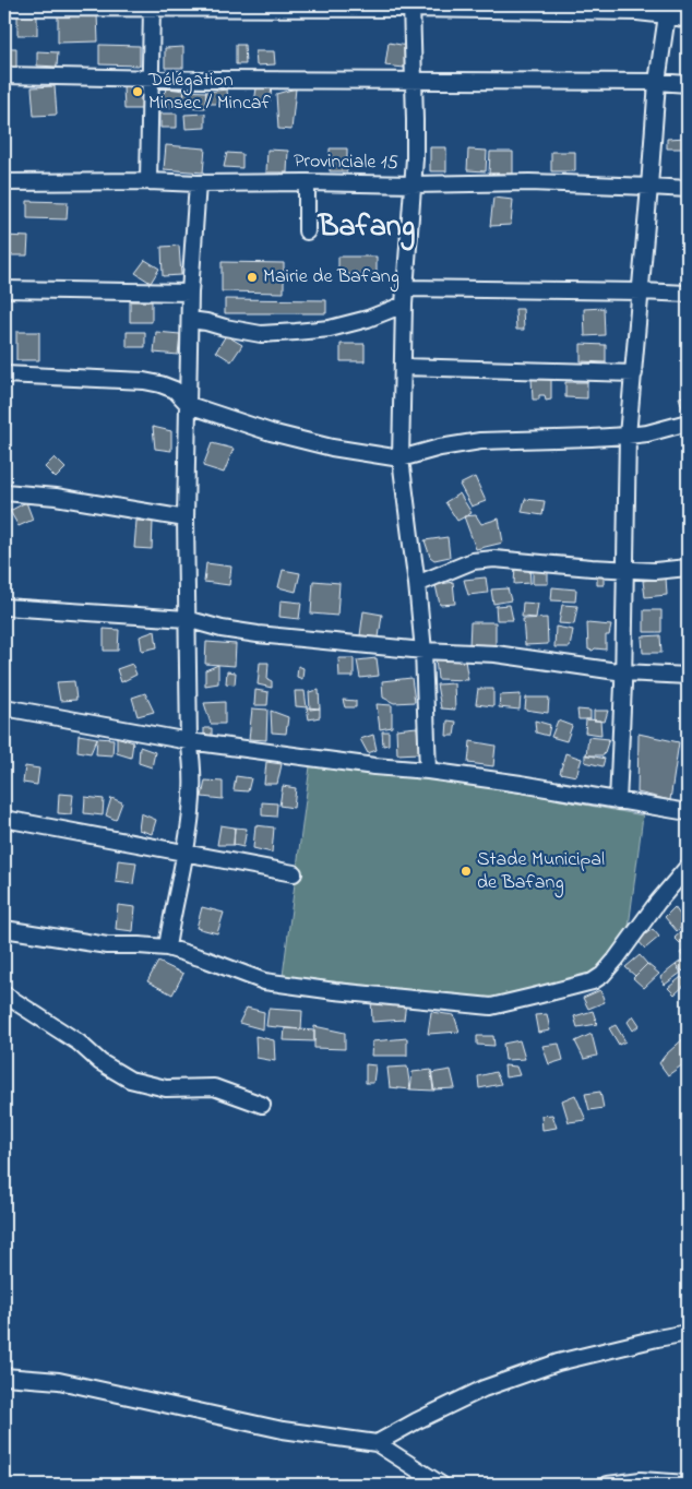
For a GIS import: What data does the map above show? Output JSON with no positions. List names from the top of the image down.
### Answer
{
  "streets": {
    "street": ["Provinciale 15"]
  },
  "districts": ["Bafang"],
  "places": ["Délégation Minsec / Mincaf", "Mairie de Bafang", "Stade Municipal de Bafang"]
}
